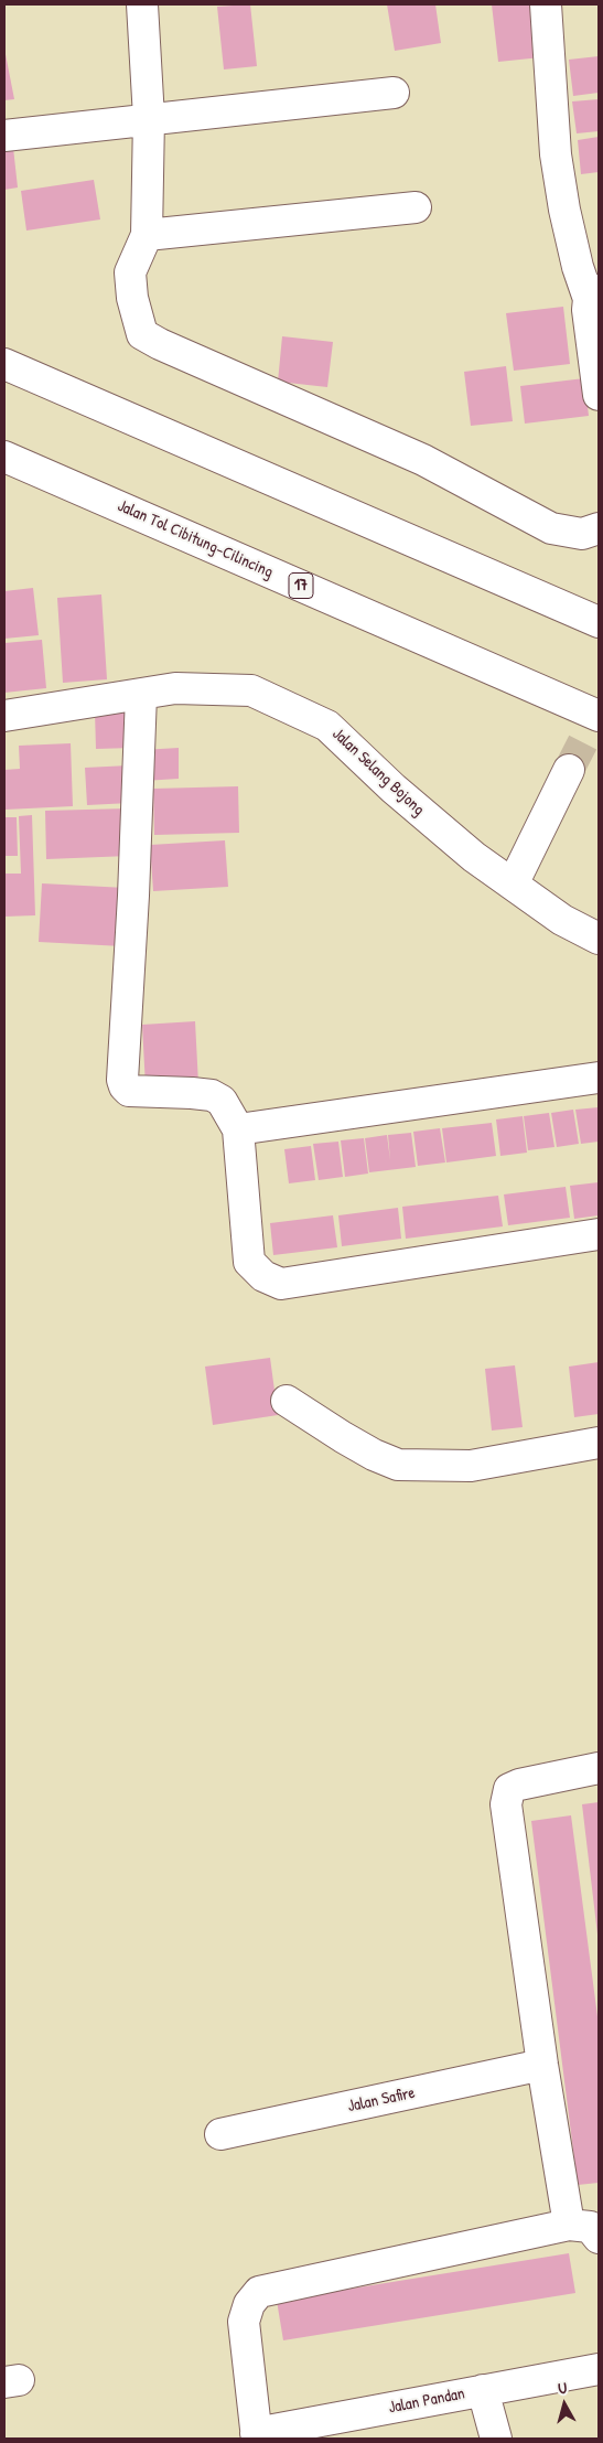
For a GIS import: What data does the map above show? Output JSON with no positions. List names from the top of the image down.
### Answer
{
  "streets": {
    "main road": [
      "Jalan Tol Cibitung–Cilincing",
      "17",
      "Jalan Selang Bojong",
      "Jalan Safire",
      "Jalan Pandan"
    ]
  },
  "north": "top"
}
